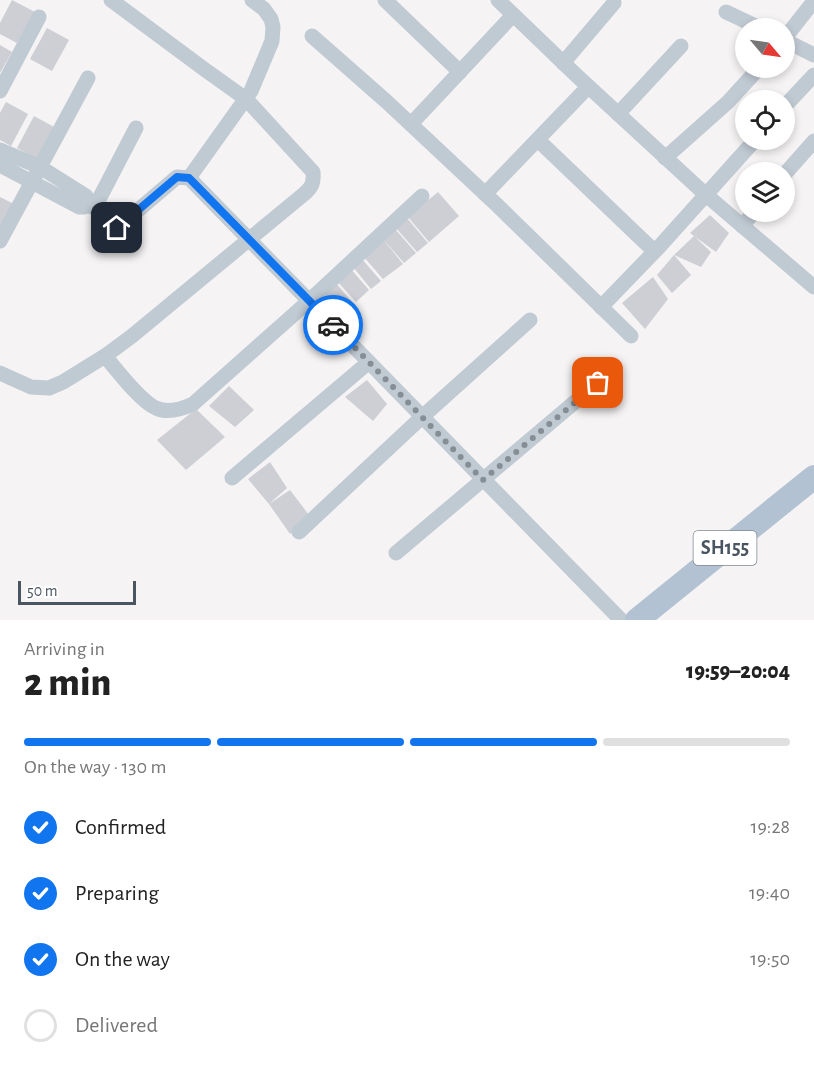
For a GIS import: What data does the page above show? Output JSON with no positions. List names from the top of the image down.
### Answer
{
  "streets": {
    "main road": ["SH155"]
  },
  "scale_bar": "50 m",
  "north": "bottom right",
  "page": {
    "scale": "50 m",
    "heading": ["2 min", "Arriving in", "19:59–20:04"],
    "bar": "On the way · 130 m",
    "list": [
      ["Confirmed", "19:28"],
      ["Preparing", "19:40"],
      ["On the way", "19:50"],
      "Delivered"
    ]
  }
}
